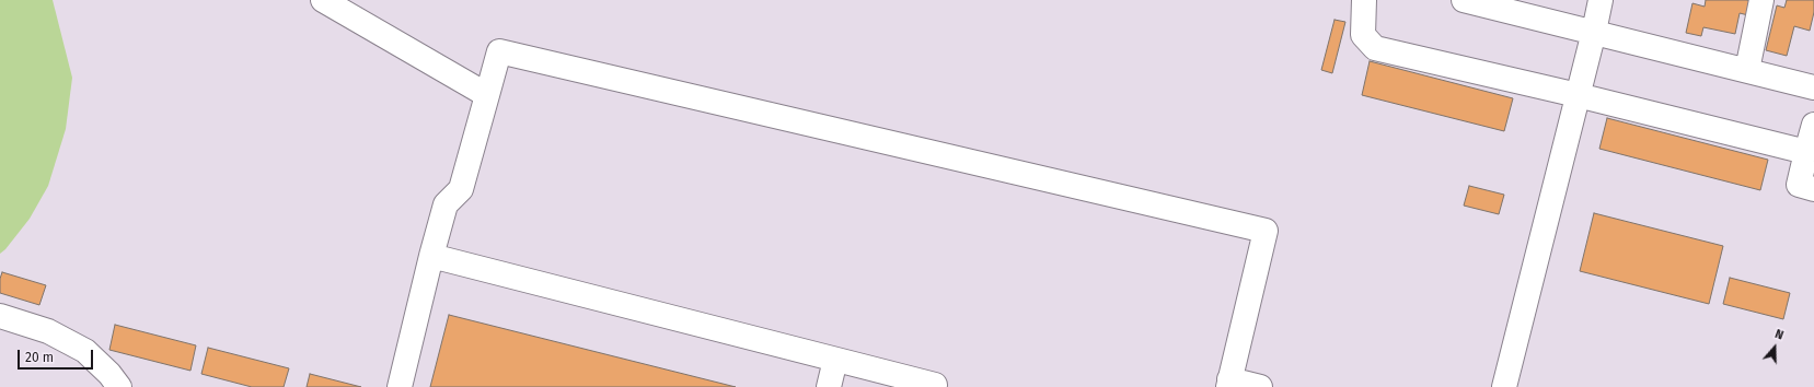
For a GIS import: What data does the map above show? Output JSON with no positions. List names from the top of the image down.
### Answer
{
  "scale_bar": "20 m",
  "north": "top"
}
